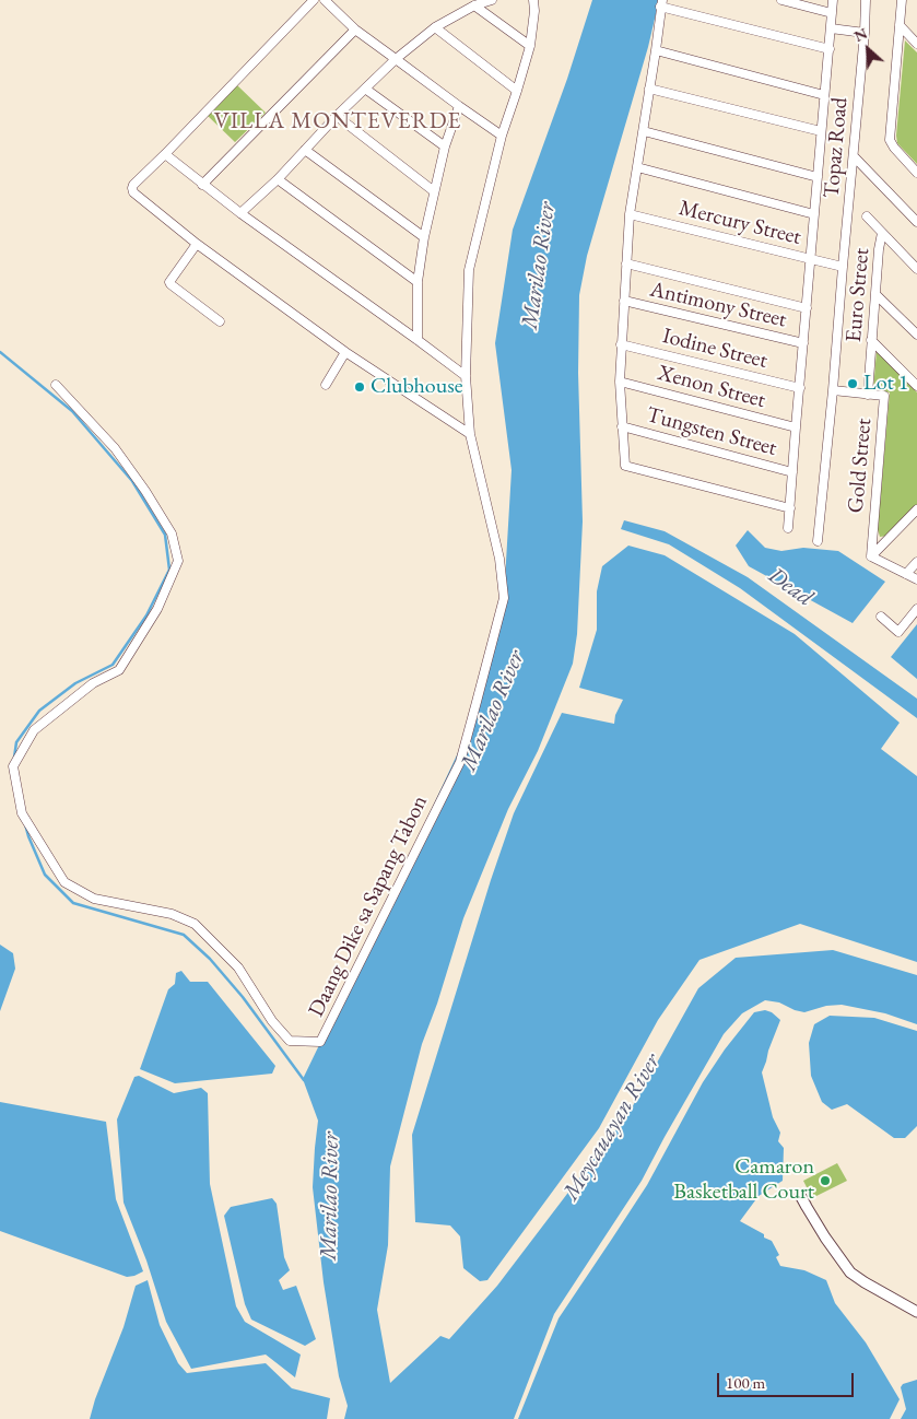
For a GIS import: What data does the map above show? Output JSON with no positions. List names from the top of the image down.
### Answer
{
  "streets": {
    "street": [
      "Topaz Road",
      "Mercury Street",
      "Euro Street",
      "Antimony Street",
      "Iodine Street",
      "Xenon Street",
      "Tungsten Street",
      "Gold Street",
      "Daang Dike sa Sapang Tabon"
    ]
  },
  "crossings": [
    ["Topaz Road", "Mercury Street"],
    ["Topaz Road", "Gold Street"],
    ["Mercury Street", "Gold Street"],
    ["Euro Street", "Gold Street"]
  ],
  "districts": ["VILLA MONTEVERDE"],
  "water": ["Marilao River", "Dead", "Meycauayan River"],
  "places": ["Lot 1", "Clubhouse", "Camaron Basketball Court"],
  "scale_bar": "100 m",
  "north": "top left"
}
